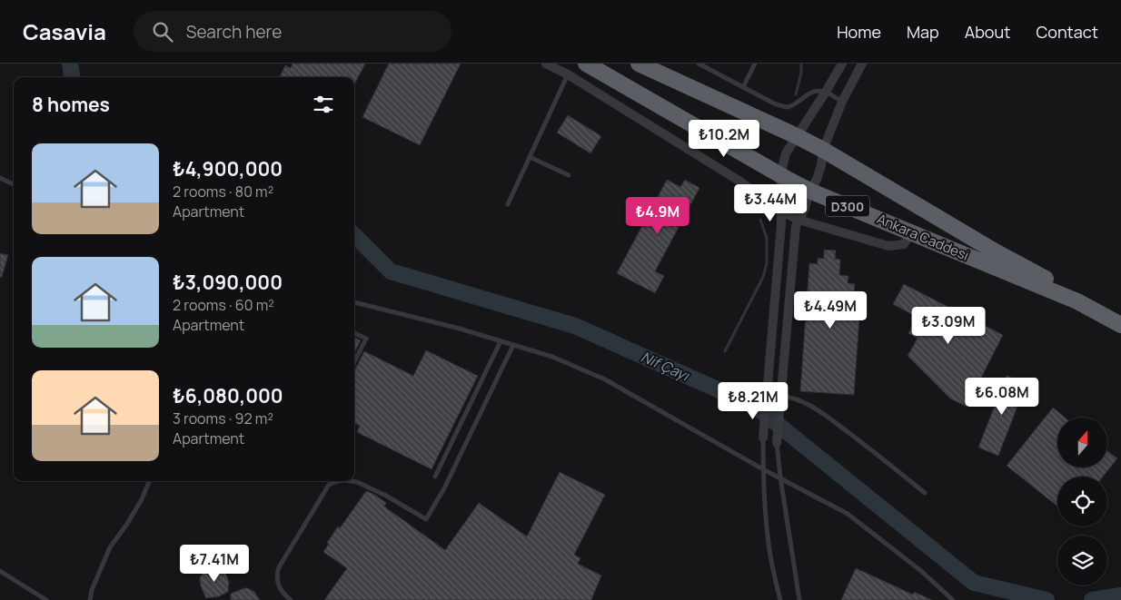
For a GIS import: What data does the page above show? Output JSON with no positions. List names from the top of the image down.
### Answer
{
  "streets": {
    "highway": ["D300", "Ankara Caddesi"]
  },
  "water": ["Nif Çayı"],
  "north": "top",
  "page": {
    "header": "Casavia",
    "search": "Search here",
    "nav": [
      "Home",
      "Map",
      "About",
      "Contact"
    ],
    "heading": "8 homes",
    "price": [
      "₺10.2M",
      "₺3.44M",
      "₺4.9M",
      "₺4.49M",
      "₺3.09M",
      "₺6.08M",
      "₺8.21M",
      "₺7.41M"
    ],
    "list": [
      {
        "name": "₺4,900,000",
        "note": "2 rooms · 80 m² · Apartment"
      },
      {
        "name": "₺3,090,000",
        "note": "2 rooms · 60 m² · Apartment"
      },
      {
        "name": "₺6,080,000",
        "note": "3 rooms · 92 m² · Apartment"
      }
    ]
  }
}
